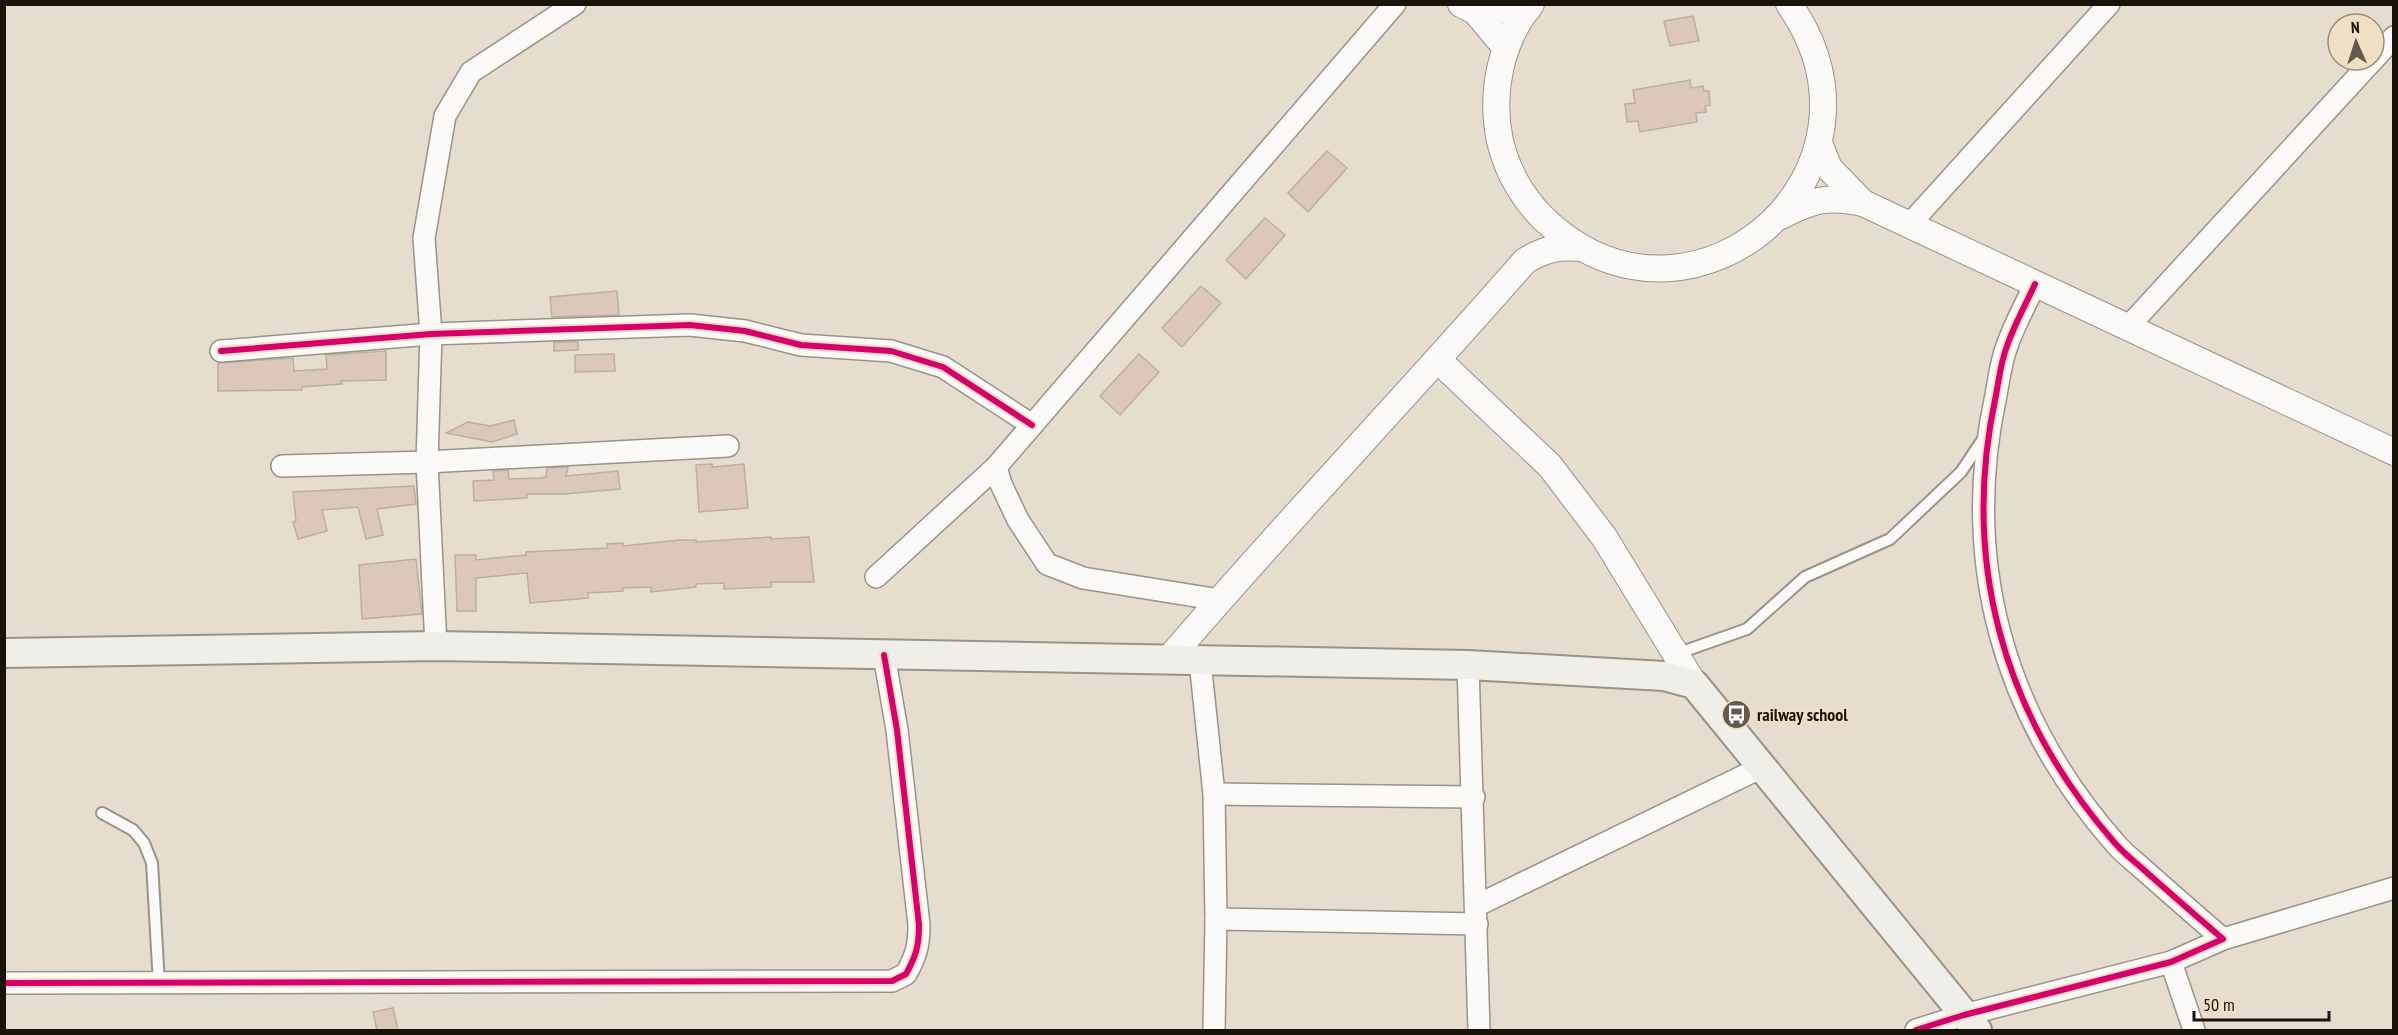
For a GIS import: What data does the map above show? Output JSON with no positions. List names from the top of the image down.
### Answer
{
  "places": {
    "bus stop": ["railway school"]
  },
  "scale_bar": "50 m",
  "north": "top"
}
